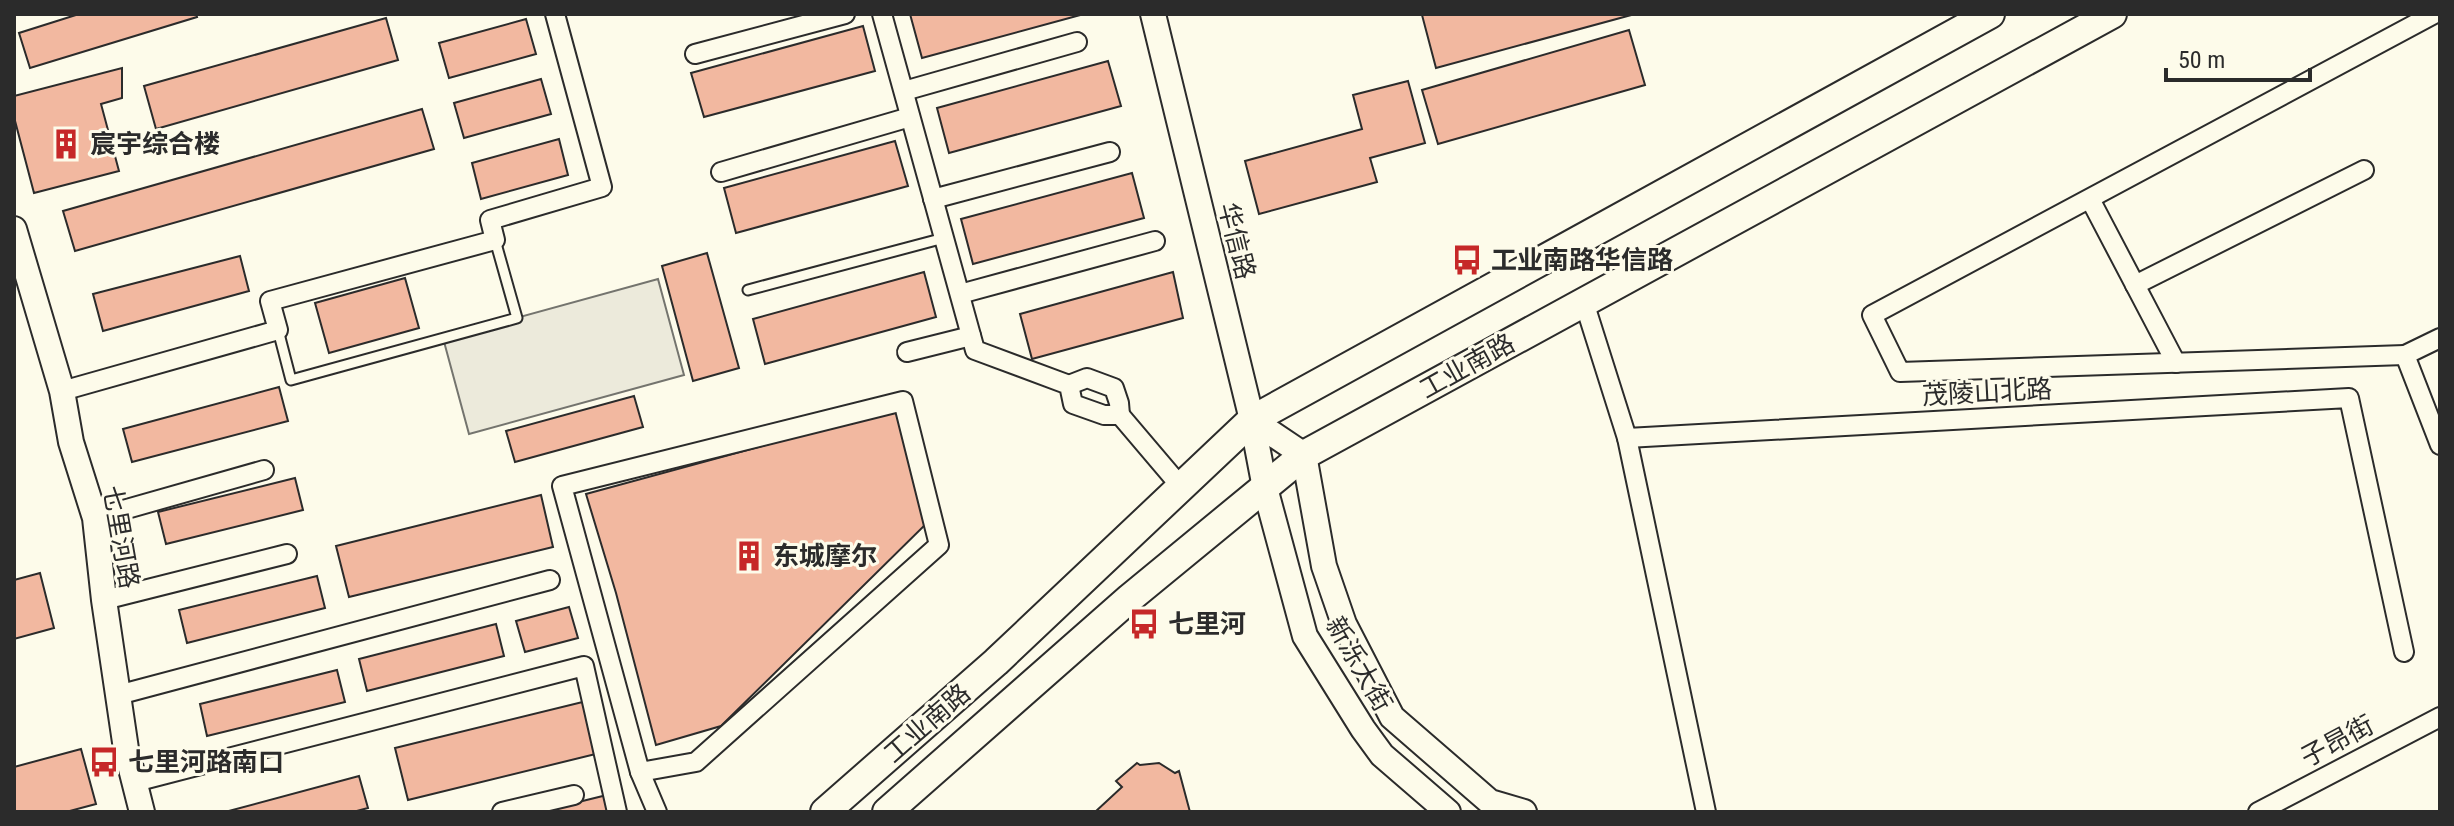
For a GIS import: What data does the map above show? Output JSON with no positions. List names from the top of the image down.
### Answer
{
  "streets": {
    "main road": [
      "华信路",
      "工业南路",
      "七里河路",
      "新泺大街"
    ],
    "street": ["茂陵山北路", "子昂街"]
  },
  "crossings": [
    ["华信路", "工业南路"],
    ["华信路", "新泺大街"],
    ["工业南路", "新泺大街"]
  ],
  "places": {
    "building": ["宸宇综合楼", "东城摩尔"],
    "bus stop": ["工业南路华信路", "七里河", "七里河路南口"]
  },
  "scale_bar": "50 m"
}
